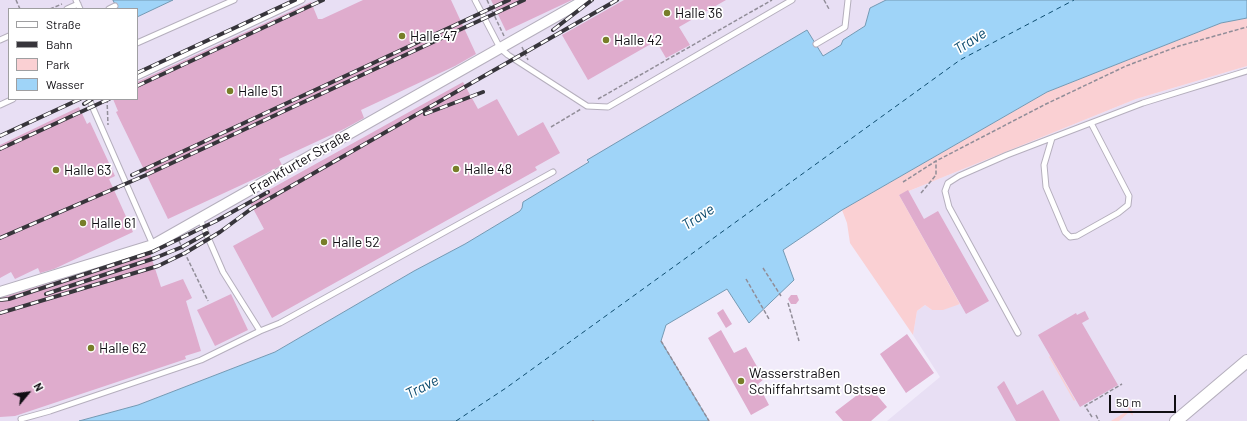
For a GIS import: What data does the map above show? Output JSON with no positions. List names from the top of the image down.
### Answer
{
  "streets": {
    "street": ["Frankfurter Straße"]
  },
  "water": ["Trave"],
  "places": [
    "Halle 36",
    "Halle 47",
    "Halle 42",
    "Halle 51",
    "Halle 48",
    "Halle 63",
    "Halle 61",
    "Halle 52",
    "Halle 62",
    "Wasserstraßen Schiffahrtsamt Ostsee"
  ],
  "legend": [
    "Straße",
    "Bahn",
    "Park",
    "Wasser"
  ],
  "scale_bar": "50 m",
  "north": "top right"
}
